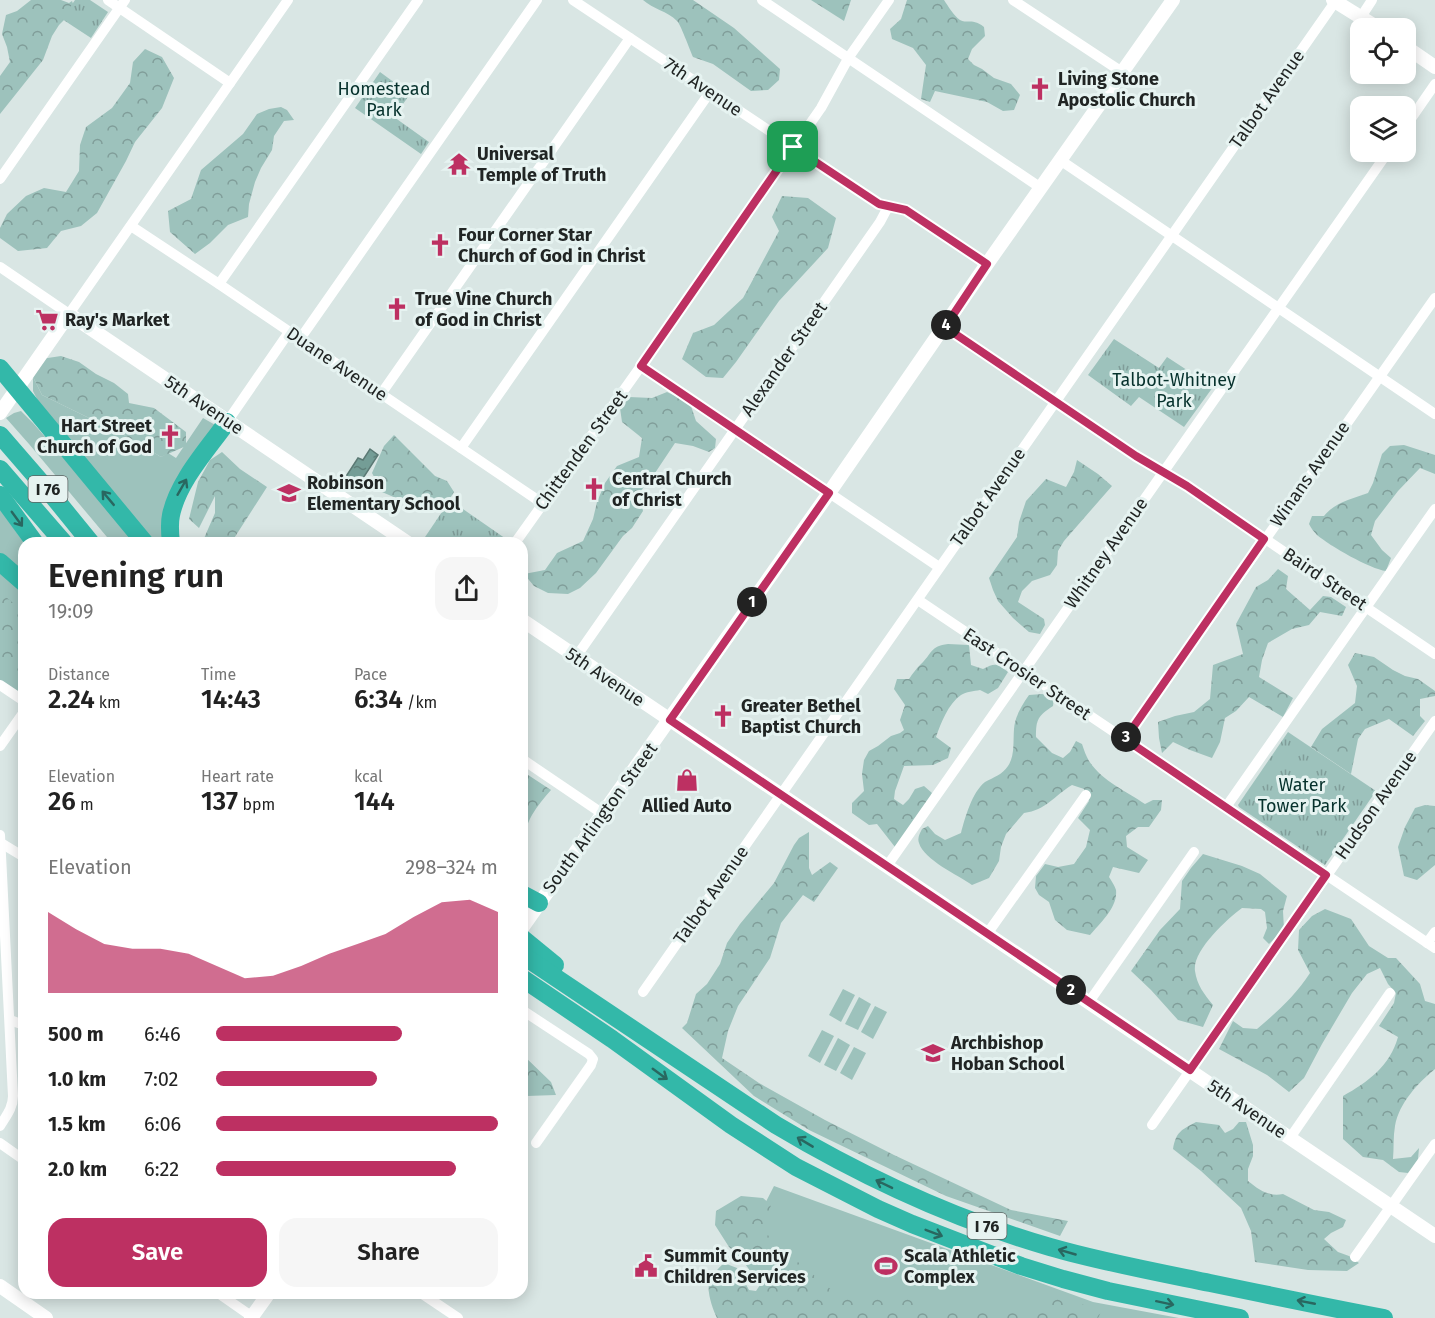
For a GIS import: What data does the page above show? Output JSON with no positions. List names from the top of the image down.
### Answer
{
  "streets": {
    "highway": ["I 76"],
    "street": [
      "7th Avenue",
      "Talbot Avenue",
      "Alexander Street",
      "Duane Avenue",
      "5th Avenue",
      "Chittenden Street",
      "Winans Avenue",
      "Whitney Avenue",
      "Baird Street",
      "East Crosier Street",
      "Hudson Avenue",
      "South Arlington Street"
    ]
  },
  "crossings": [
    ["7th Avenue", "Alexander Street"],
    ["7th Avenue", "Chittenden Street"],
    ["7th Avenue", "South Arlington Street"],
    ["Talbot Avenue", "5th Avenue"],
    ["Talbot Avenue", "Baird Street"],
    ["Talbot Avenue", "East Crosier Street"],
    ["Alexander Street", "5th Avenue"],
    ["Duane Avenue", "Chittenden Street"],
    ["5th Avenue", "Whitney Avenue"],
    ["5th Avenue", "Hudson Avenue"],
    ["5th Avenue", "South Arlington Street"],
    ["Winans Avenue", "Baird Street"],
    ["Winans Avenue", "East Crosier Street"],
    ["Whitney Avenue", "Baird Street"],
    ["Whitney Avenue", "East Crosier Street"],
    ["Baird Street", "South Arlington Street"],
    ["East Crosier Street", "Hudson Avenue"]
  ],
  "parks": ["Homestead Park", "Talbot-Whitney Park", "Water Tower Park"],
  "places": {
    "church": [
      "Living Stone Apostolic Church",
      "Four Corner Star Church of God in Christ",
      "True Vine Church of God in Christ",
      "Hart Street Church of God",
      "Central Church of Christ",
      "Greater Bethel Baptist Church"
    ],
    "temple": ["Universal Temple of Truth"],
    "supermarket": ["Ray's Market"],
    "school or university": ["Robinson Elementary School", "Archbishop Hoban School"],
    "shop": ["Allied Auto"],
    "public building": ["Summit County Children Services"],
    "sports": ["Scala Athletic Complex"]
  },
  "page": {
    "pins": [
      "4",
      "1",
      "3",
      "2"
    ],
    "heading": ["Evening run", "19:09"],
    "stats": [
      ["Distance", "2.24 km"],
      ["Time", "14:43"],
      ["Pace", "6:34 /km"],
      ["Elevation", "26 m"],
      ["Heart rate", "137 bpm"],
      ["kcal", "144"]
    ],
    "chart": ["Elevation", "298–324 m"],
    "list": [
      {
        "name": "500 m",
        "note": "6:46"
      },
      {
        "name": "1.0 km",
        "note": "7:02"
      },
      {
        "name": "1.5 km",
        "note": "6:06"
      },
      {
        "name": "2.0 km",
        "note": "6:22"
      }
    ],
    "buttons": ["Save", "Share"]
  }
}
